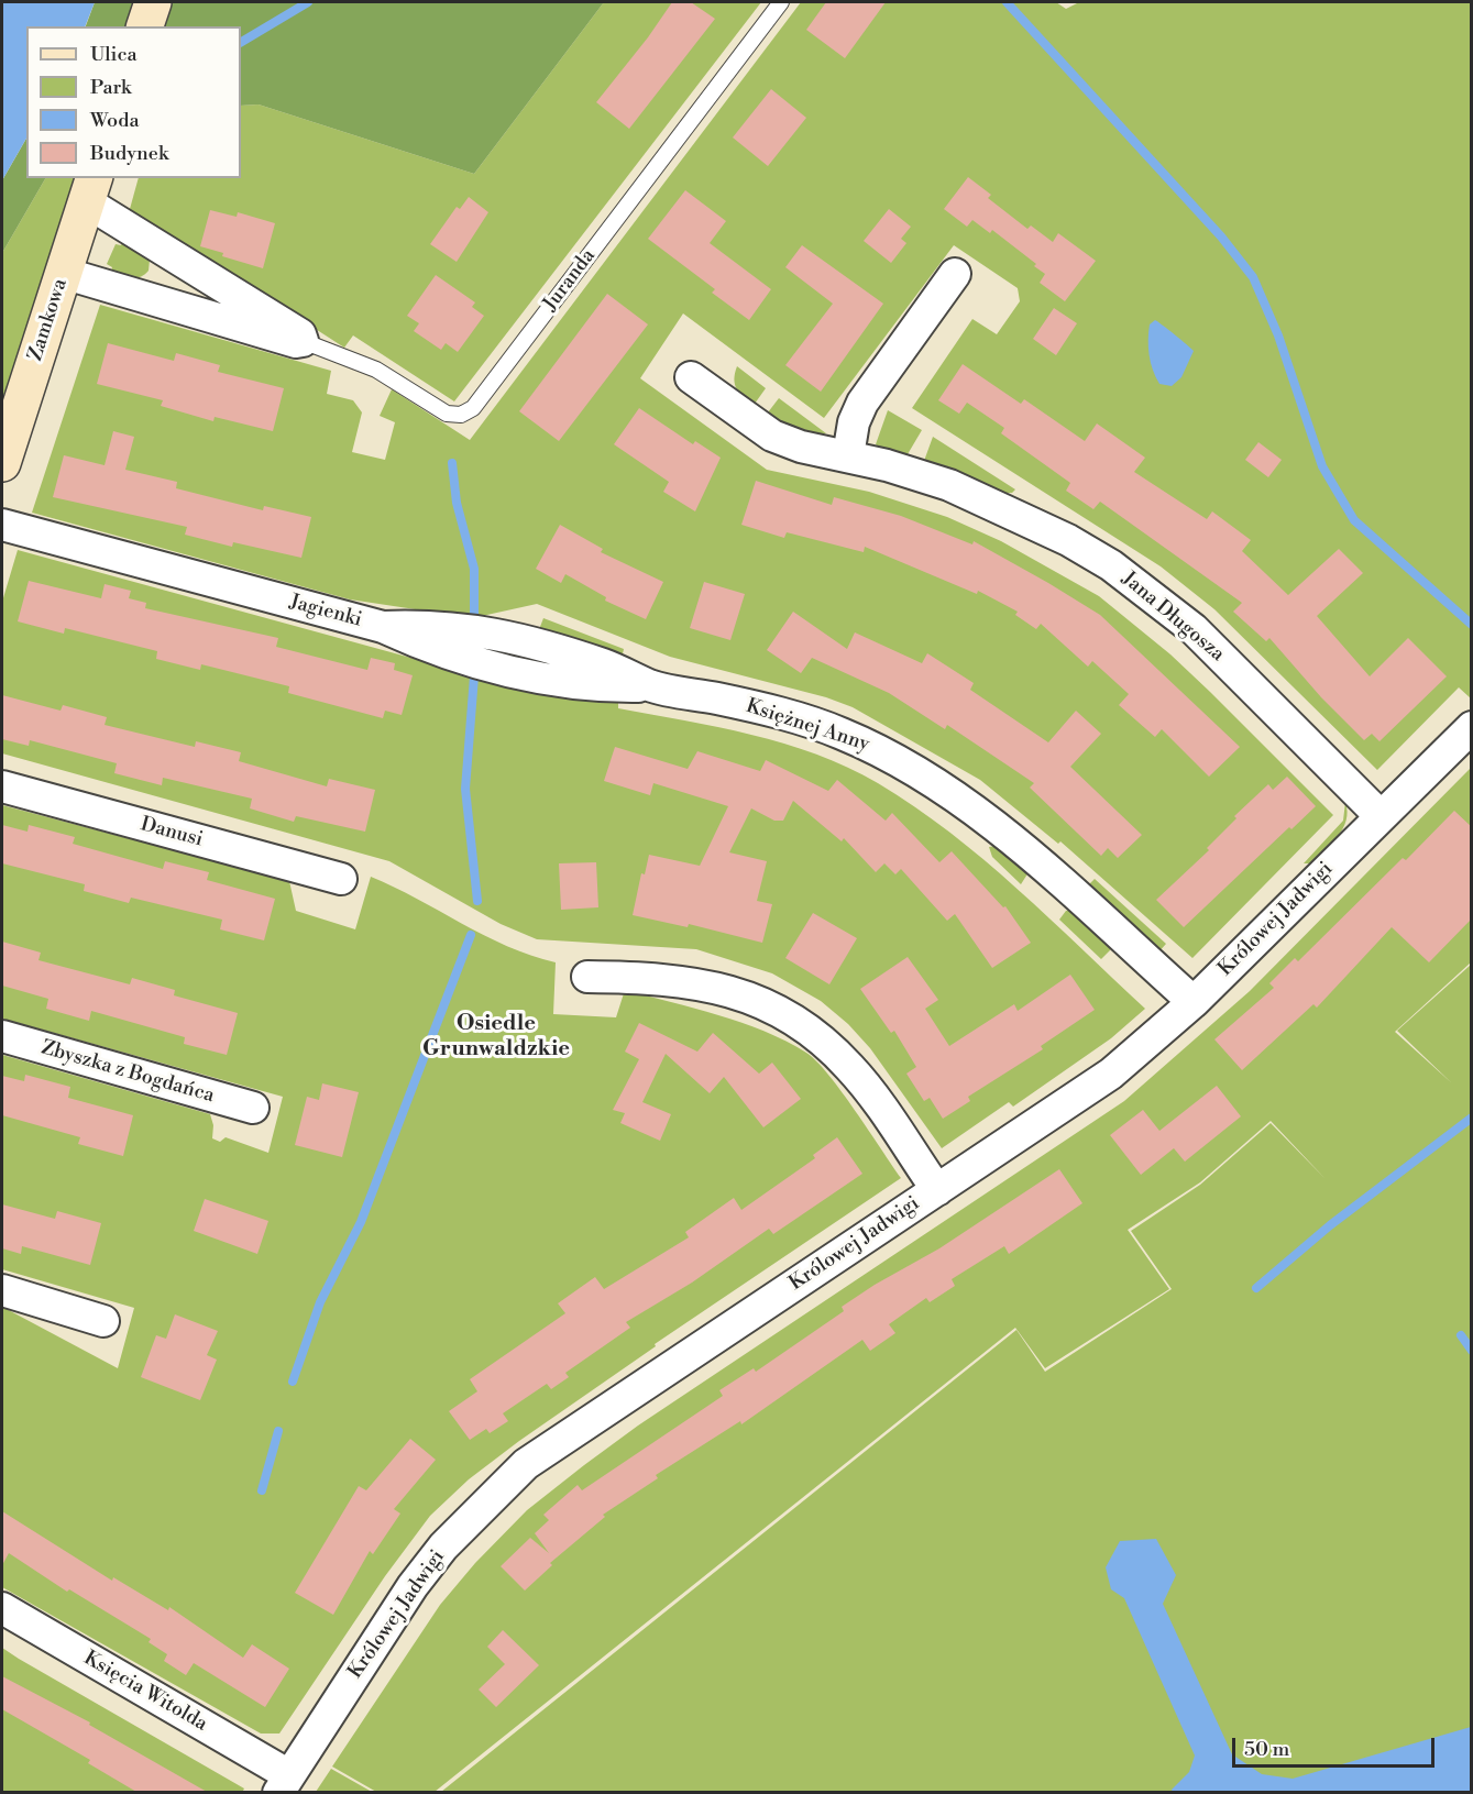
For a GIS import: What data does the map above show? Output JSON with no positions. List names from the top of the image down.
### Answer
{
  "streets": {
    "street": [
      "Juranda",
      "Zamkowa",
      "Jagienki",
      "Jana Długosza",
      "Księżnej Anny",
      "Danusi",
      "Królowej Jadwigi",
      "Zbyszka z Bogdańca",
      "Księcia Witolda"
    ]
  },
  "crossings": [
    ["Juranda", "Zamkowa"],
    ["Jagienki", "Księżnej Anny"],
    ["Jana Długosza", "Królowej Jadwigi"],
    ["Księżnej Anny", "Królowej Jadwigi"],
    ["Królowej Jadwigi", "Księcia Witolda"]
  ],
  "districts": ["Osiedle Grunwaldzkie"],
  "legend": [
    "Ulica",
    "Park",
    "Woda",
    "Budynek"
  ],
  "scale_bar": "50 m"
}
